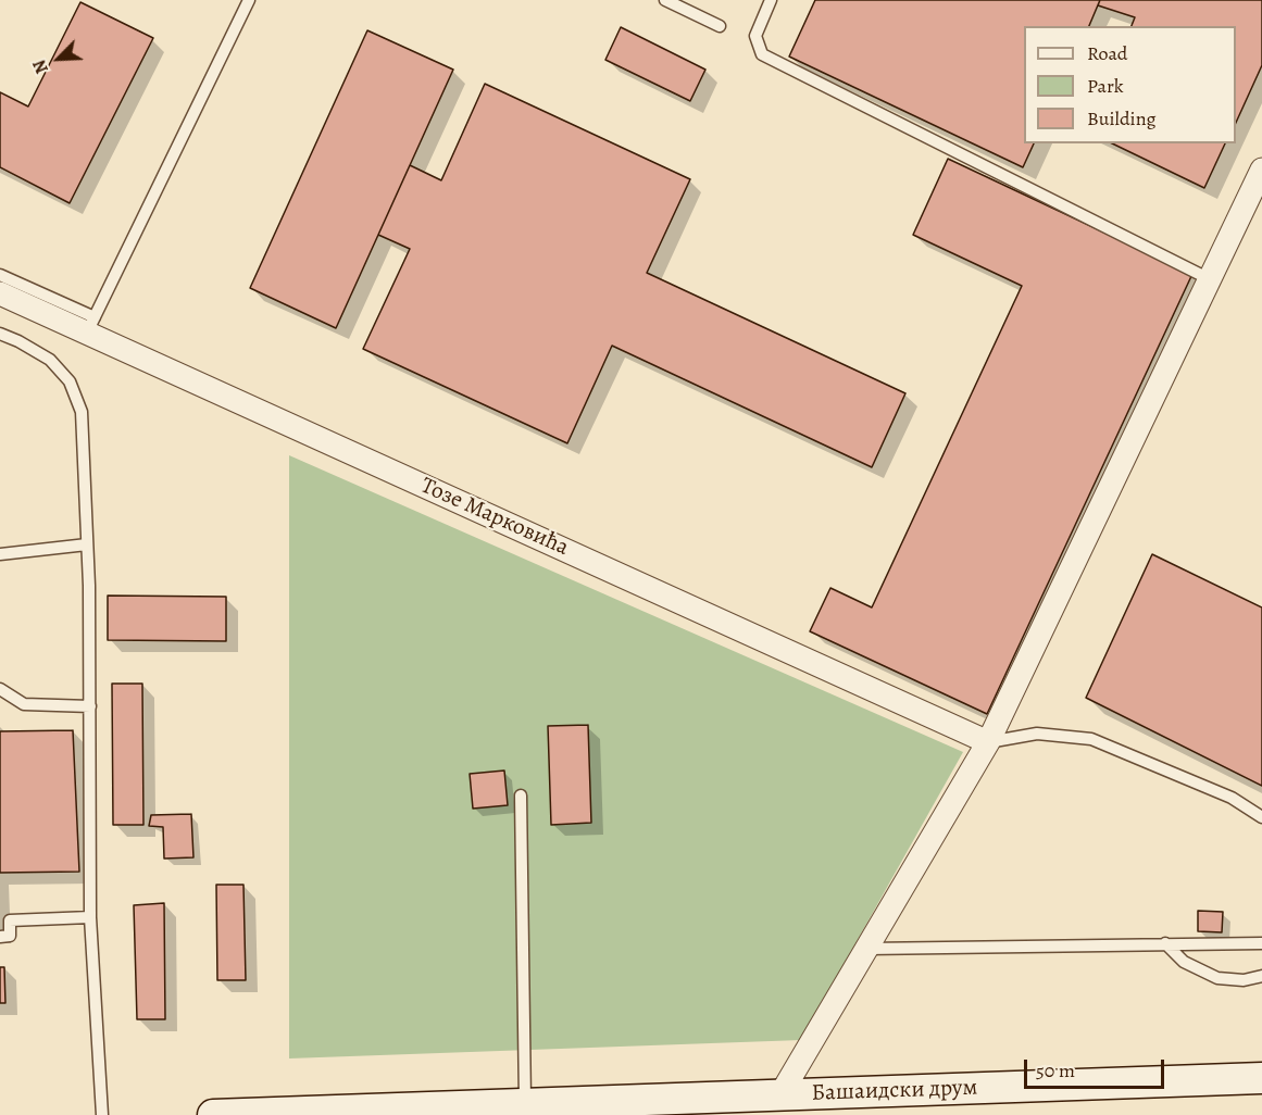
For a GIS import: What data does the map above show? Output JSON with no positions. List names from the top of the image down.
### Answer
{
  "streets": {
    "street": ["Тозе Марковића", "Башаидски друм"]
  },
  "legend": ["Road", "Park", "Building"],
  "scale_bar": "50 m",
  "north": "bottom left"
}
